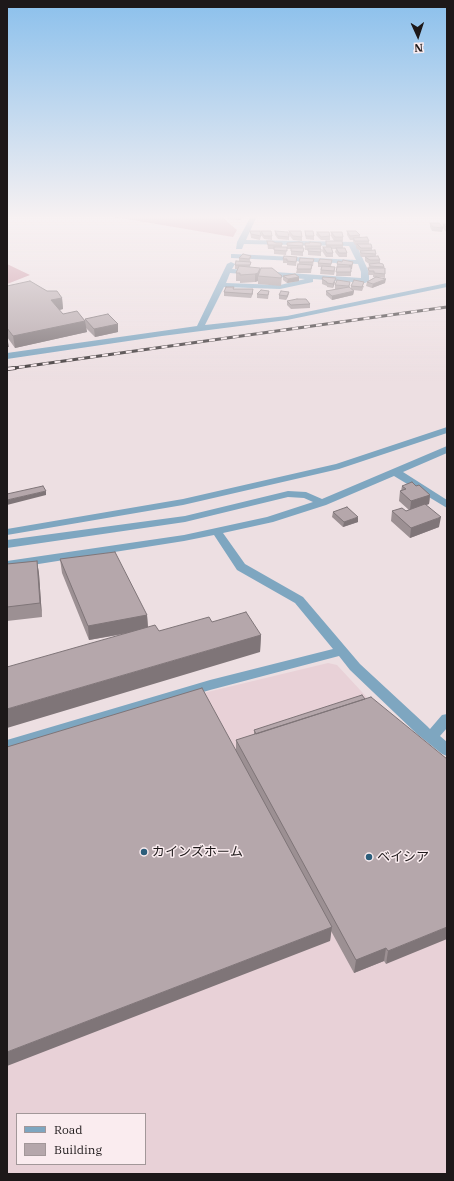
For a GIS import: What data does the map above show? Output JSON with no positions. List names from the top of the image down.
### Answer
{
  "places": ["カインズホーム", "ベイシア"],
  "legend": ["Road", "Building"],
  "north": "bottom"
}
